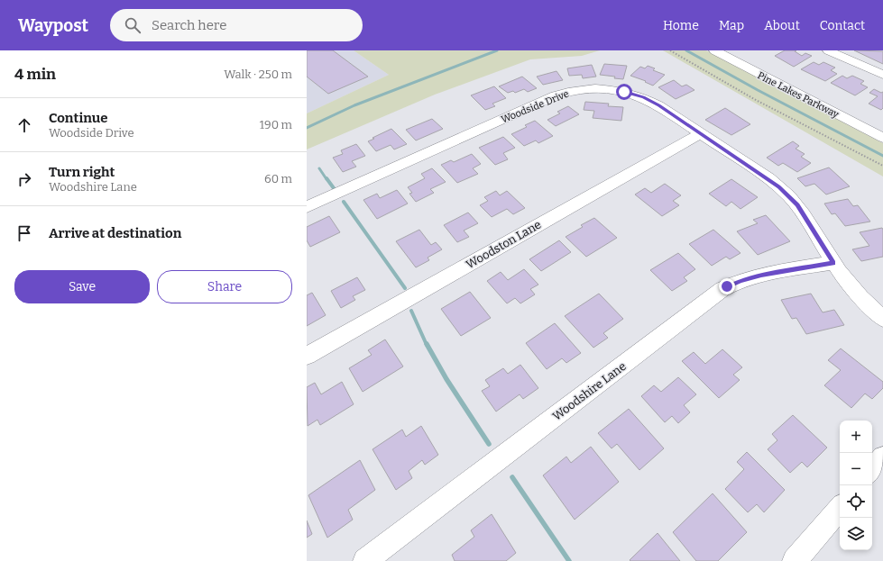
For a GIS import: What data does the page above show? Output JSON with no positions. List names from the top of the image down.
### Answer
{
  "streets": {
    "street": [
      "Pine Lakes Parkway",
      "Woodside Drive",
      "Woodston Lane",
      "Woodshire Lane"
    ]
  },
  "crossings": [
    ["Woodside Drive", "Woodston Lane"],
    ["Woodside Drive", "Woodshire Lane"]
  ],
  "page": {
    "header": "Waypost",
    "search": "Search here",
    "nav": [
      "Home",
      "Map",
      "About",
      "Contact"
    ],
    "heading": ["4 min", "Walk · 250 m"],
    "list": [
      ["Continue", "Woodside Drive", "190 m"],
      ["Turn right", "Woodshire Lane", "60 m"],
      "Arrive at destination"
    ],
    "buttons": ["Save", "Share"],
    "map_buttons": ["+", "−"]
  }
}
